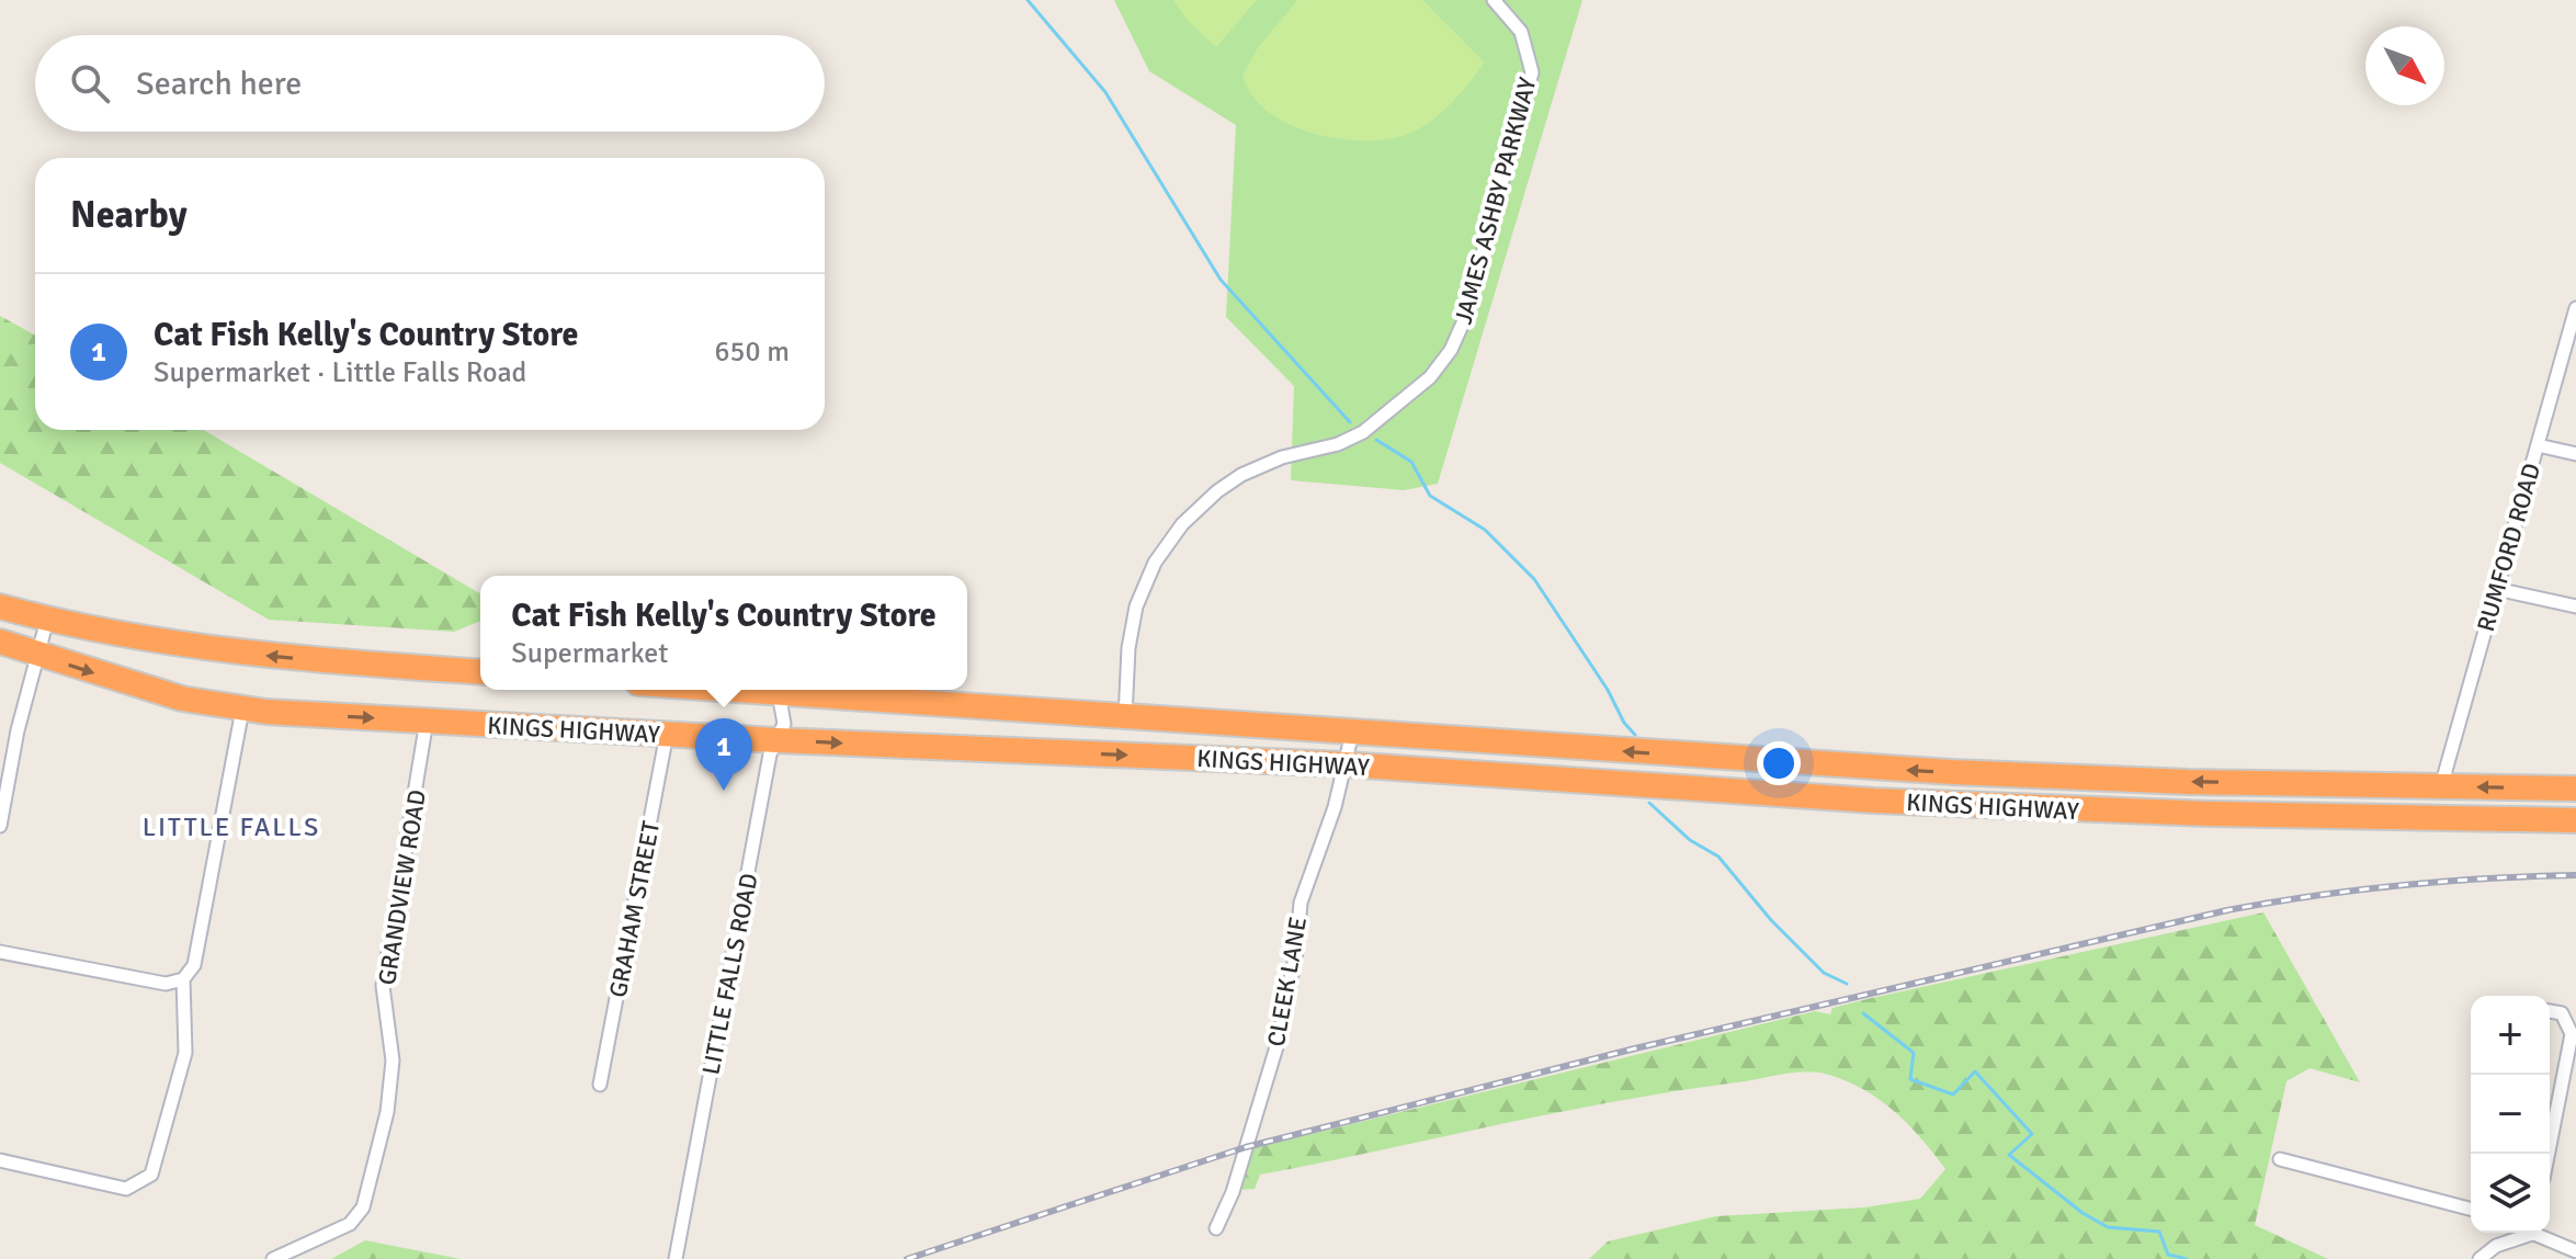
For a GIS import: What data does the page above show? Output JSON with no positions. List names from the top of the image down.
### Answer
{
  "streets": {
    "highway": ["KINGS HIGHWAY"],
    "street": [
      "JAMES ASHBY PARKWAY",
      "RUMFORD ROAD",
      "GRANDVIEW ROAD",
      "GRAHAM STREET",
      "LITTLE FALLS ROAD",
      "CLEEK LANE"
    ]
  },
  "crossings": [
    ["JAMES ASHBY PARKWAY", "KINGS HIGHWAY"],
    ["RUMFORD ROAD", "KINGS HIGHWAY"],
    ["KINGS HIGHWAY", "GRANDVIEW ROAD"],
    ["KINGS HIGHWAY", "GRAHAM STREET"],
    ["KINGS HIGHWAY", "LITTLE FALLS ROAD"],
    ["KINGS HIGHWAY", "CLEEK LANE"]
  ],
  "districts": ["LITTLE FALLS"],
  "north": "bottom right",
  "page": {
    "search": "Search here",
    "heading": "Nearby",
    "list": [
      {
        "mark": "1",
        "name": "Cat Fish Kelly's Country Store",
        "note": "Supermarket · Little Falls Road",
        "value": "650 m"
      }
    ],
    "popup": ["Cat Fish Kelly's Country Store", "Supermarket"],
    "pins": "1",
    "map_buttons": ["+", "−"]
  }
}
